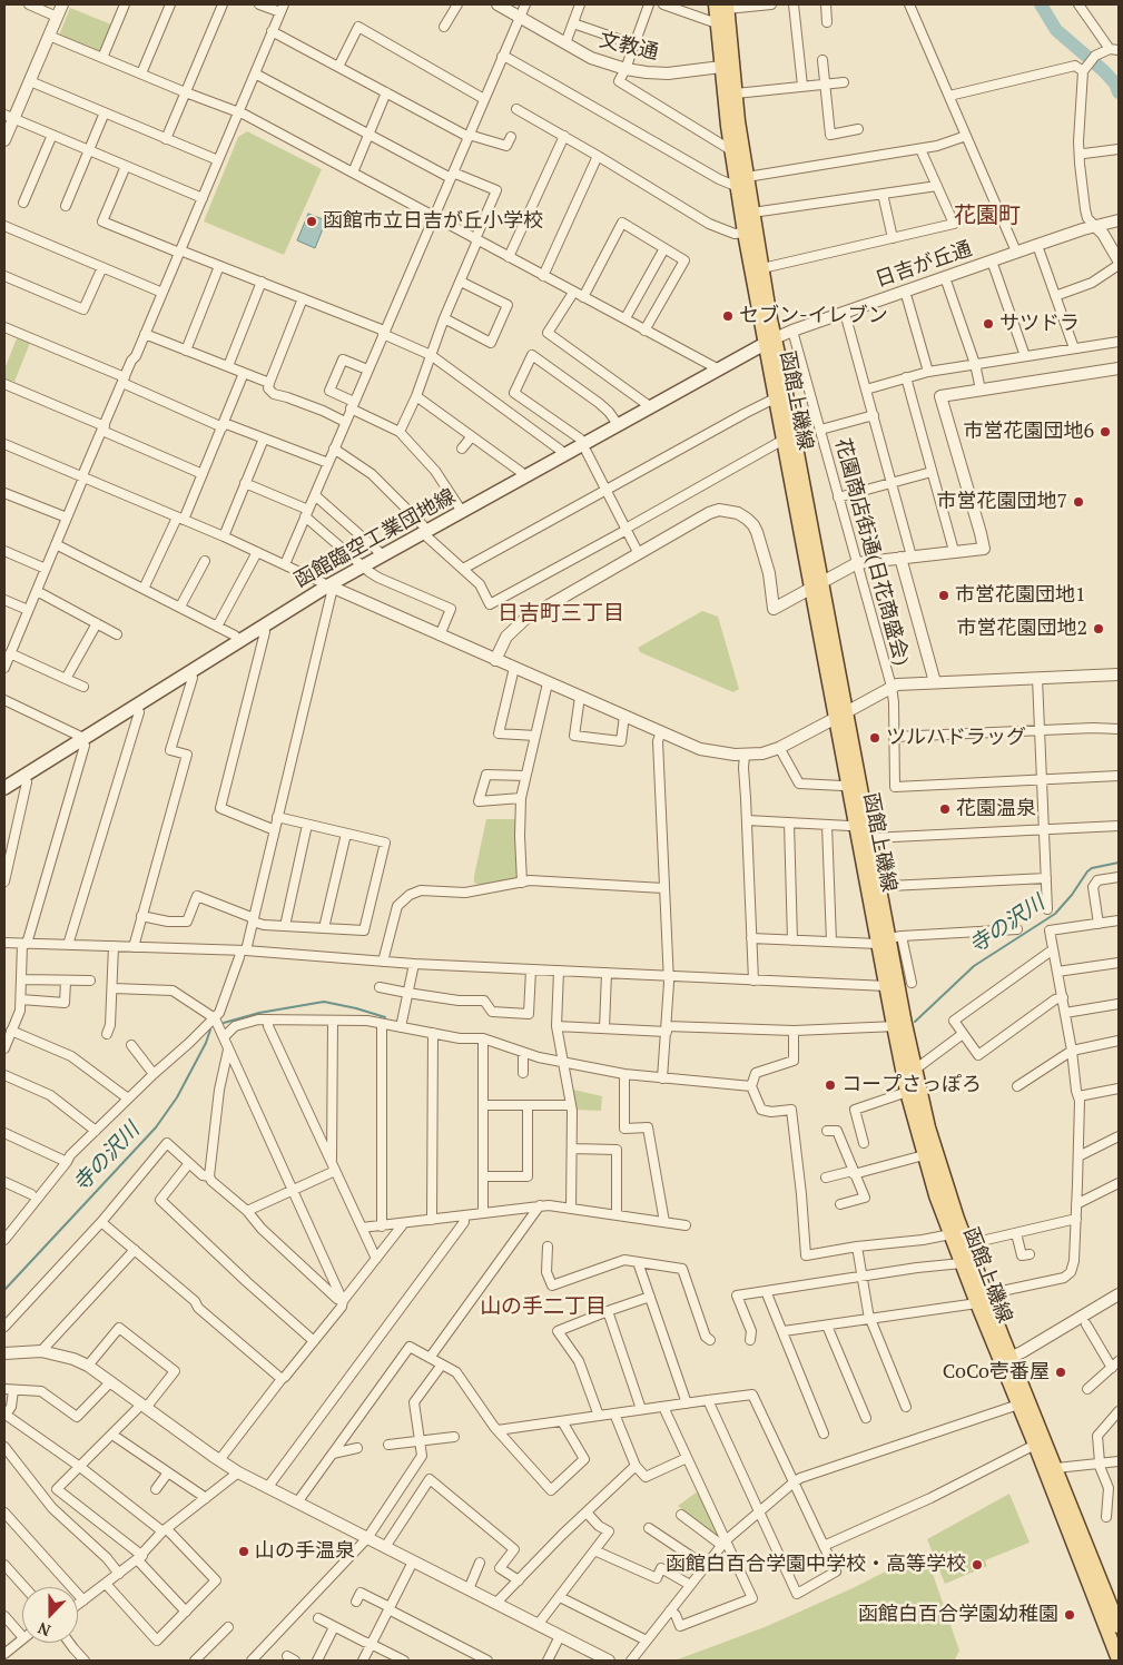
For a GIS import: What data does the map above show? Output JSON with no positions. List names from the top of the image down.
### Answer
{
  "streets": {
    "main road": ["函館上磯線", "函館臨空工業団地線"],
    "street": ["文教通", "日吉が丘通", "花園商店街通(日花商盛会)"]
  },
  "crossings": [
    ["文教通", "函館上磯線"],
    ["日吉が丘通", "函館上磯線"],
    ["日吉が丘通", "函館臨空工業団地線"],
    ["日吉が丘通", "花園商店街通(日花商盛会)"],
    ["函館上磯線", "函館臨空工業団地線"]
  ],
  "districts": ["花園町", "日吉町三丁目", "山の手二丁目"],
  "water": ["寺の沢川"],
  "places": [
    "函館市立日吉が丘小学校",
    "セブン-イレブン",
    "サツドラ",
    "市営花園団地6",
    "市営花園団地7",
    "市営花園団地1",
    "市営花園団地2",
    "ツルハドラッグ",
    "花園温泉",
    "コープさっぽろ",
    "CoCo壱番屋",
    "山の手温泉",
    "函館白百合学園中学校・高等学校",
    "函館白百合学園幼稚園"
  ],
  "north": "bottom"
}
